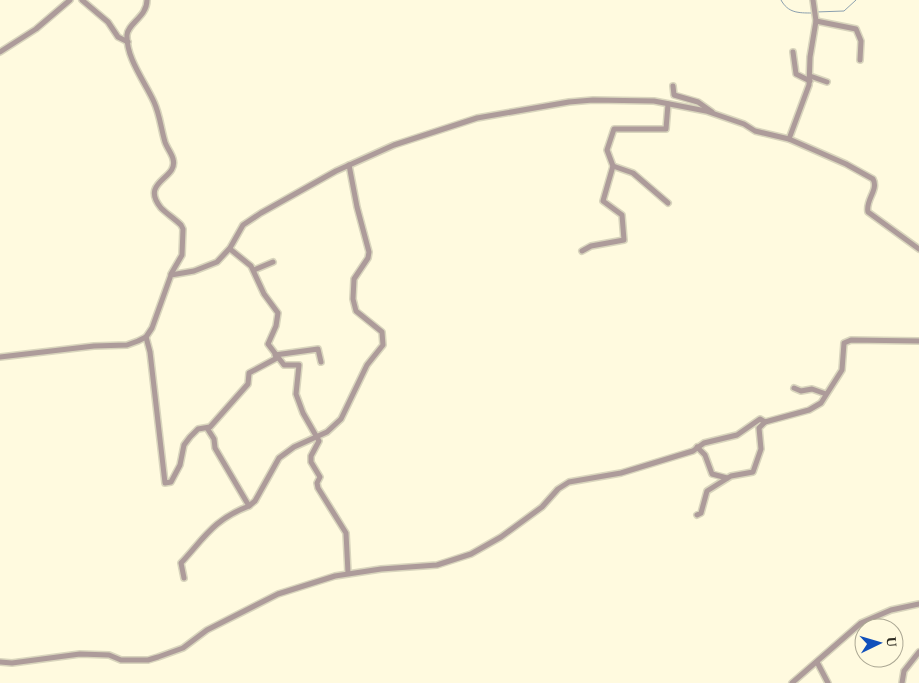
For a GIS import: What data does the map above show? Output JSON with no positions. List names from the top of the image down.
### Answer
{
  "north": "right"
}
